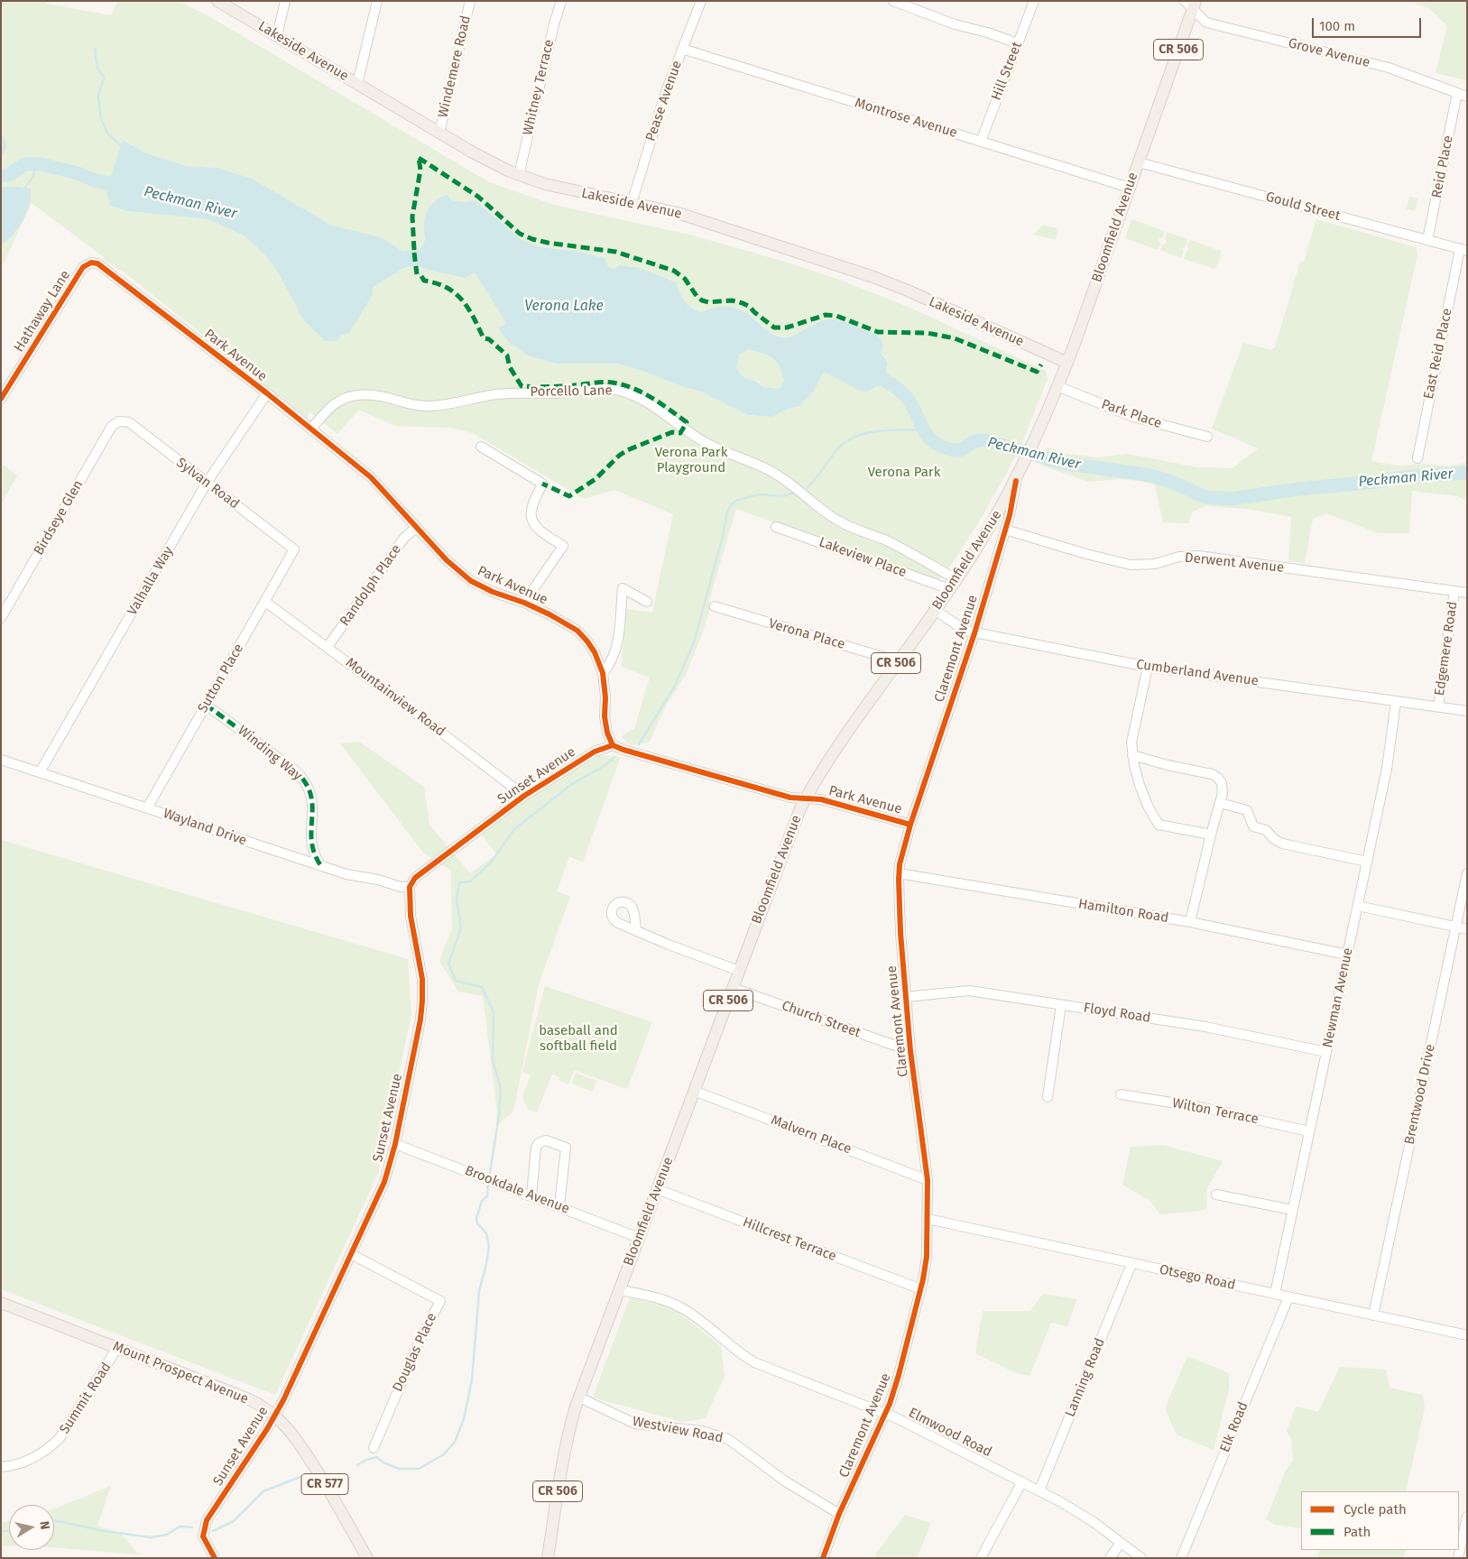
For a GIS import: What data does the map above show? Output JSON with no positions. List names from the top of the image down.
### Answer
{
  "streets": {
    "main road": [
      "CR 506",
      "Lakeside Avenue",
      "Bloomfield Avenue",
      "Mount Prospect Avenue",
      "CR 577"
    ],
    "street": [
      "Grove Avenue",
      "Windemere Road",
      "Hill Street",
      "Whitney Terrace",
      "Pease Avenue",
      "Montrose Avenue",
      "Reid Place",
      "Gould Street",
      "Hathaway Lane",
      "East Reid Place",
      "Park Avenue",
      "Porcello Lane",
      "Park Place",
      "Sylvan Road",
      "Birdseye Glen",
      "Lakeview Place",
      "Derwent Avenue",
      "Valhalla Way",
      "Randolph Place",
      "Verona Place",
      "Claremont Avenue",
      "Edgemere Road",
      "Cumberland Avenue",
      "Sutton Place",
      "Mountainview Road",
      "Winding Way",
      "Sunset Avenue",
      "Wayland Drive",
      "Hamilton Road",
      "Newman Avenue",
      "Floyd Road",
      "Church Street",
      "Brentwood Drive",
      "Wilton Terrace",
      "Malvern Place",
      "Brookdale Avenue",
      "Hillcrest Terrace",
      "Otsego Road",
      "Douglas Place",
      "Lanning Road",
      "Summit Road",
      "Elk Road",
      "Westview Road",
      "Elmwood Road"
    ]
  },
  "crossings": [
    ["Lakeside Avenue", "Windemere Road"],
    ["Lakeside Avenue", "Whitney Terrace"],
    ["Lakeside Avenue", "Pease Avenue"],
    ["Lakeside Avenue", "Bloomfield Avenue"],
    ["Grove Avenue", "Reid Place"],
    ["Grove Avenue", "Bloomfield Avenue"],
    ["Hill Street", "Montrose Avenue"],
    ["Pease Avenue", "Montrose Avenue"],
    ["Montrose Avenue", "Bloomfield Avenue"],
    ["Reid Place", "Gould Street"],
    ["Gould Street", "Bloomfield Avenue"],
    ["Gould Street", "East Reid Place"],
    ["Bloomfield Avenue", "Park Avenue"],
    ["Bloomfield Avenue", "Porcello Lane"],
    ["Bloomfield Avenue", "Park Place"],
    ["Bloomfield Avenue", "Lakeview Place"],
    ["Bloomfield Avenue", "Verona Place"],
    ["Bloomfield Avenue", "Claremont Avenue"],
    ["Bloomfield Avenue", "Cumberland Avenue"],
    ["Bloomfield Avenue", "Church Street"],
    ["Bloomfield Avenue", "Malvern Place"],
    ["Bloomfield Avenue", "Brookdale Avenue"],
    ["Bloomfield Avenue", "Hillcrest Terrace"],
    ["Bloomfield Avenue", "Westview Road"],
    ["Bloomfield Avenue", "Elmwood Road"],
    ["Hathaway Lane", "Park Avenue"],
    ["Park Avenue", "Porcello Lane"],
    ["Park Avenue", "Valhalla Way"],
    ["Park Avenue", "Randolph Place"],
    ["Park Avenue", "Claremont Avenue"],
    ["Park Avenue", "Sunset Avenue"],
    ["Porcello Lane", "Lakeview Place"],
    ["Sylvan Road", "Birdseye Glen"],
    ["Sylvan Road", "Valhalla Way"],
    ["Sylvan Road", "Sutton Place"],
    ["Derwent Avenue", "Claremont Avenue"],
    ["Derwent Avenue", "Edgemere Road"],
    ["Valhalla Way", "Wayland Drive"],
    ["Randolph Place", "Mountainview Road"],
    ["Claremont Avenue", "Cumberland Avenue"],
    ["Claremont Avenue", "Hamilton Road"],
    ["Claremont Avenue", "Floyd Road"],
    ["Claremont Avenue", "Church Street"],
    ["Claremont Avenue", "Malvern Place"],
    ["Claremont Avenue", "Hillcrest Terrace"],
    ["Claremont Avenue", "Otsego Road"],
    ["Claremont Avenue", "Westview Road"],
    ["Claremont Avenue", "Elmwood Road"],
    ["Edgemere Road", "Cumberland Avenue"],
    ["Cumberland Avenue", "Newman Avenue"],
    ["Sutton Place", "Mountainview Road"],
    ["Sutton Place", "Winding Way"],
    ["Sutton Place", "Wayland Drive"],
    ["Mountainview Road", "Sunset Avenue"],
    ["Winding Way", "Wayland Drive"],
    ["Sunset Avenue", "Wayland Drive"],
    ["Sunset Avenue", "Brookdale Avenue"],
    ["Sunset Avenue", "Douglas Place"],
    ["Sunset Avenue", "Mount Prospect Avenue"],
    ["Hamilton Road", "Newman Avenue"],
    ["Newman Avenue", "Floyd Road"],
    ["Newman Avenue", "Wilton Terrace"],
    ["Newman Avenue", "Otsego Road"],
    ["Brentwood Drive", "Otsego Road"],
    ["Otsego Road", "Lanning Road"],
    ["Otsego Road", "Elk Road"],
    ["Mount Prospect Avenue", "Summit Road"],
    ["Lanning Road", "Elmwood Road"]
  ],
  "water": ["Peckman River", "Verona Lake"],
  "parks": ["Verona Park Playground", "Verona Park", "baseball and softball field"],
  "legend": ["Cycle path", "Path"],
  "scale_bar": "100 m",
  "north": "right"
}
